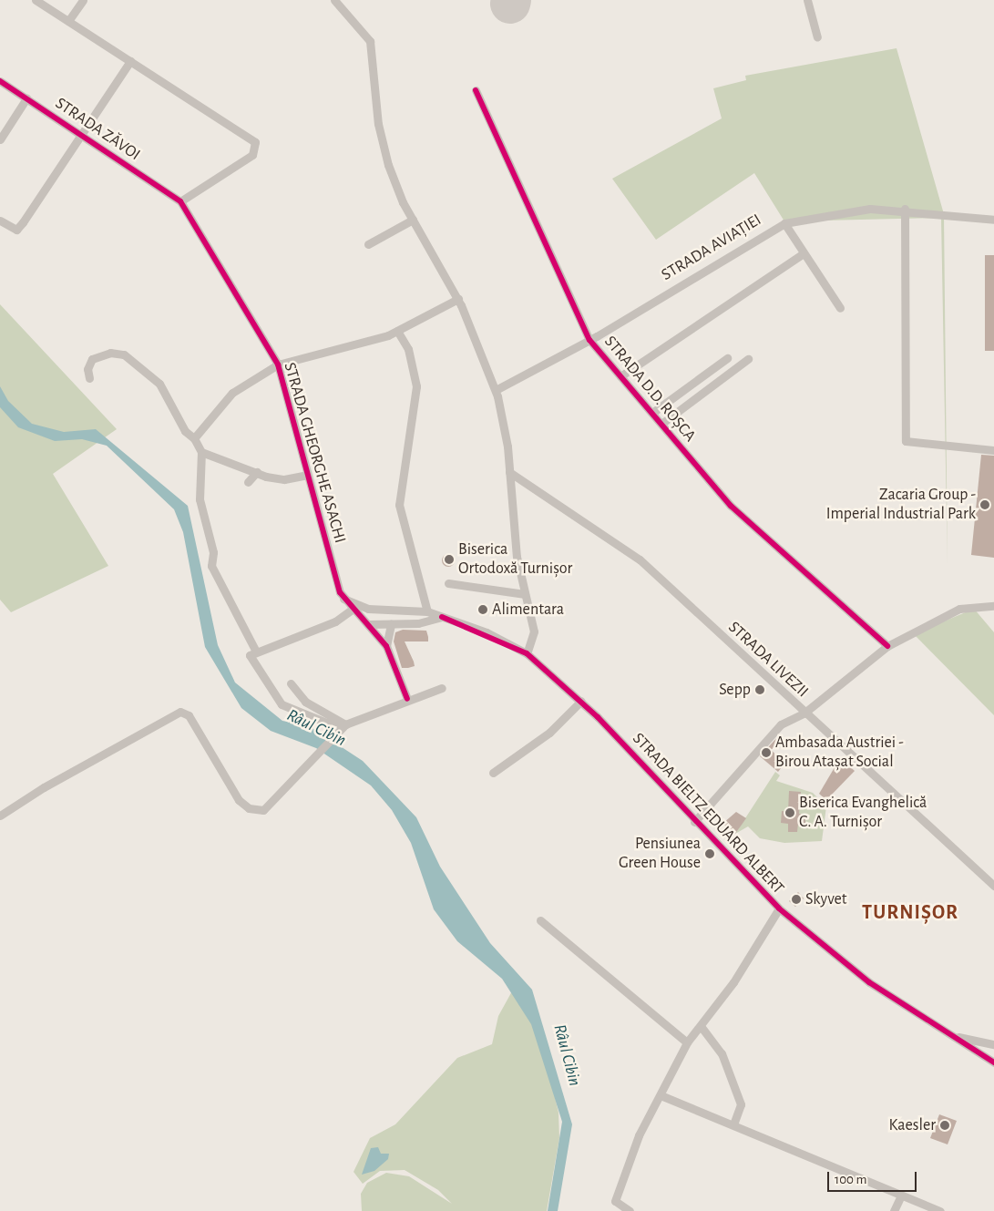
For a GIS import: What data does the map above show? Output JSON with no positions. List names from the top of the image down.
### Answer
{
  "streets": {
    "street": [
      "STRADA ZĂVOI",
      "STRADA AVIAȚIEI",
      "STRADA D.D. ROȘCA",
      "STRADA GHEORGHE ASACHI",
      "STRADA LIVEZII",
      "STRADA BIELTZ EDUARD ALBERT"
    ]
  },
  "crossings": [
    ["STRADA ZĂVOI", "STRADA GHEORGHE ASACHI"],
    ["STRADA AVIAȚIEI", "STRADA D.D. ROȘCA"],
    ["STRADA GHEORGHE ASACHI", "STRADA BIELTZ EDUARD ALBERT"]
  ],
  "districts": ["TURNIȘOR"],
  "water": ["Râul Cibin"],
  "places": [
    "Zacaria Group - Imperial Industrial Park",
    "Biserica Ortodoxă Turnișor",
    "Alimentara",
    "Sepp",
    "Ambasada Austriei - Birou Atașat Social",
    "Biserica Evanghelică C. A. Turnișor",
    "Pensiunea Green House",
    "Skyvet",
    "Kaesler"
  ],
  "scale_bar": "100 m"
}
